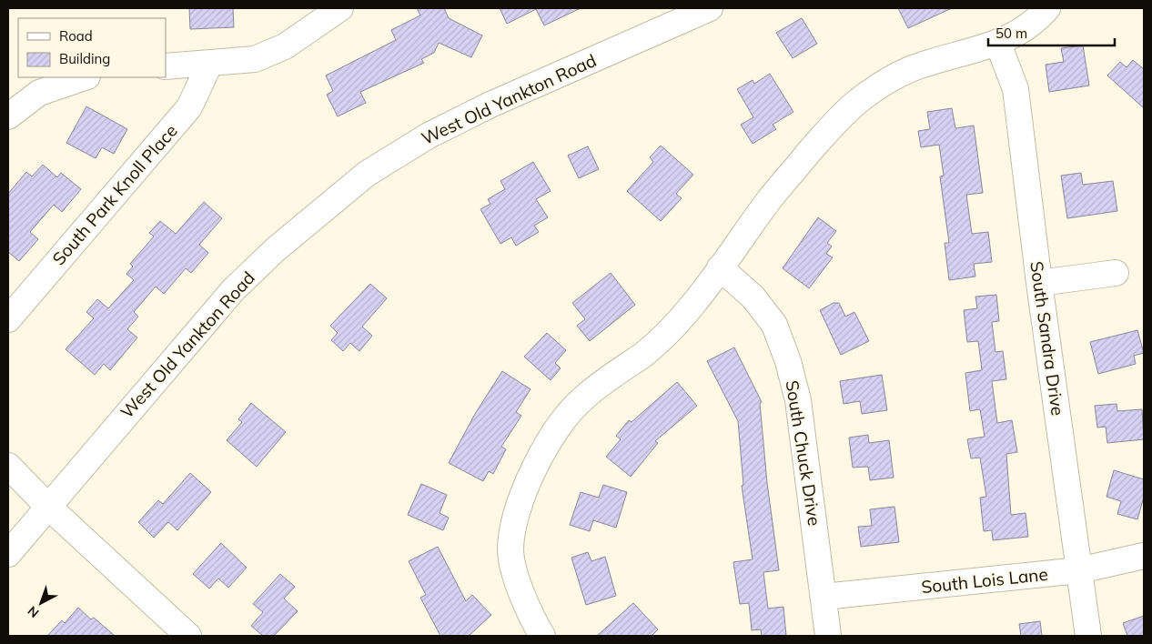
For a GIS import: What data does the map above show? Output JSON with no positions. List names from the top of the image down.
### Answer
{
  "streets": {
    "street": [
      "West Old Yankton Road",
      "South Park Knoll Place",
      "South Sandra Drive",
      "South Chuck Drive",
      "South Lois Lane"
    ]
  },
  "crossings": [
    ["South Sandra Drive", "South Lois Lane"],
    ["South Chuck Drive", "South Lois Lane"]
  ],
  "legend": ["Road", "Building"],
  "scale_bar": "50 m",
  "north": "bottom left"
}
